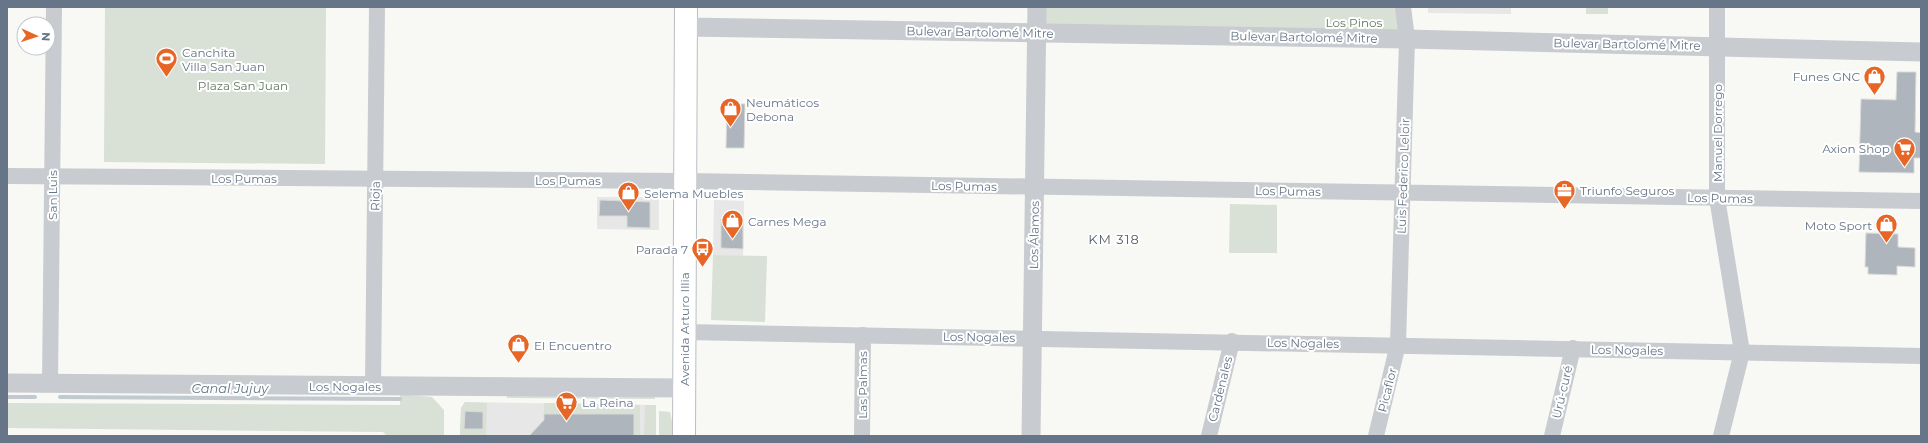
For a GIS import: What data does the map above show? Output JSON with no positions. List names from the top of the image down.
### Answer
{
  "streets": {
    "main road": ["Avenida Arturo Illia"],
    "street": [
      "Bulevar Bartolomé Mitre",
      "Manuel Dorrego",
      "Luis Federico Leloir",
      "Los Pumas",
      "San Luis",
      "Rioja",
      "Los Álamos",
      "Los Nogales",
      "Las Palmas",
      "Cardenales",
      "Picaflor",
      "Urú-curé"
    ]
  },
  "crossings": [
    ["Bulevar Bartolomé Mitre", "Manuel Dorrego"],
    ["Bulevar Bartolomé Mitre", "Luis Federico Leloir"],
    ["Bulevar Bartolomé Mitre", "Los Álamos"],
    ["Bulevar Bartolomé Mitre", "Avenida Arturo Illia"],
    ["Manuel Dorrego", "Los Pumas"],
    ["Manuel Dorrego", "Los Nogales"],
    ["Luis Federico Leloir", "Los Pumas"],
    ["Luis Federico Leloir", "Los Nogales"],
    ["Luis Federico Leloir", "Picaflor"],
    ["Los Pumas", "San Luis"],
    ["Los Pumas", "Rioja"],
    ["Los Pumas", "Los Álamos"],
    ["Los Pumas", "Avenida Arturo Illia"],
    ["San Luis", "Los Nogales"],
    ["Rioja", "Los Nogales"],
    ["Los Álamos", "Los Nogales"],
    ["Avenida Arturo Illia", "Los Nogales"],
    ["Los Nogales", "Las Palmas"],
    ["Los Nogales", "Cardenales"],
    ["Los Nogales", "Picaflor"],
    ["Los Nogales", "Urú-curé"]
  ],
  "districts": ["KM 318"],
  "water": ["Canal Jujuy"],
  "parks": ["Los Pinos", "Plaza San Juan"],
  "places": {
    "sports": ["Canchita Villa San Juan"],
    "shop": [
      "Funes GNC",
      "Neumáticos Debona",
      "Selema Muebles",
      "Carnes Mega",
      "Moto Sport",
      "El Encuentro"
    ],
    "supermarket": ["Axion Shop", "La Reina"],
    "office": ["Triunfo Seguros"],
    "bus stop": ["Parada 7"]
  },
  "north": "right"
}
